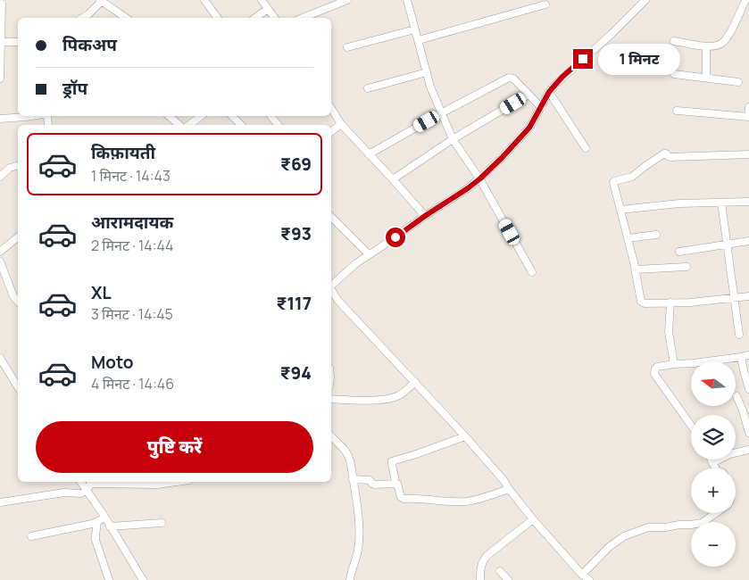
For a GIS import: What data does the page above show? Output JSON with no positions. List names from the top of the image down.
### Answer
{
  "north": "left",
  "page": {
    "banner": ["पिकअप", "ड्रॉप"],
    "bubble": "1 मिनट",
    "list": [
      {
        "name": "किफ़ायती",
        "note": "1 मिनट · 14:43",
        "value": "₹69"
      },
      {
        "name": "आरामदायक",
        "note": "2 मिनट · 14:44",
        "value": "₹93"
      },
      {
        "name": "XL",
        "note": "3 मिनट · 14:45",
        "value": "₹117"
      },
      {
        "name": "Moto",
        "note": "4 मिनट · 14:46",
        "value": "₹94"
      }
    ],
    "map_buttons": ["+", "−"],
    "buttons": "पुष्टि करें"
  }
}
